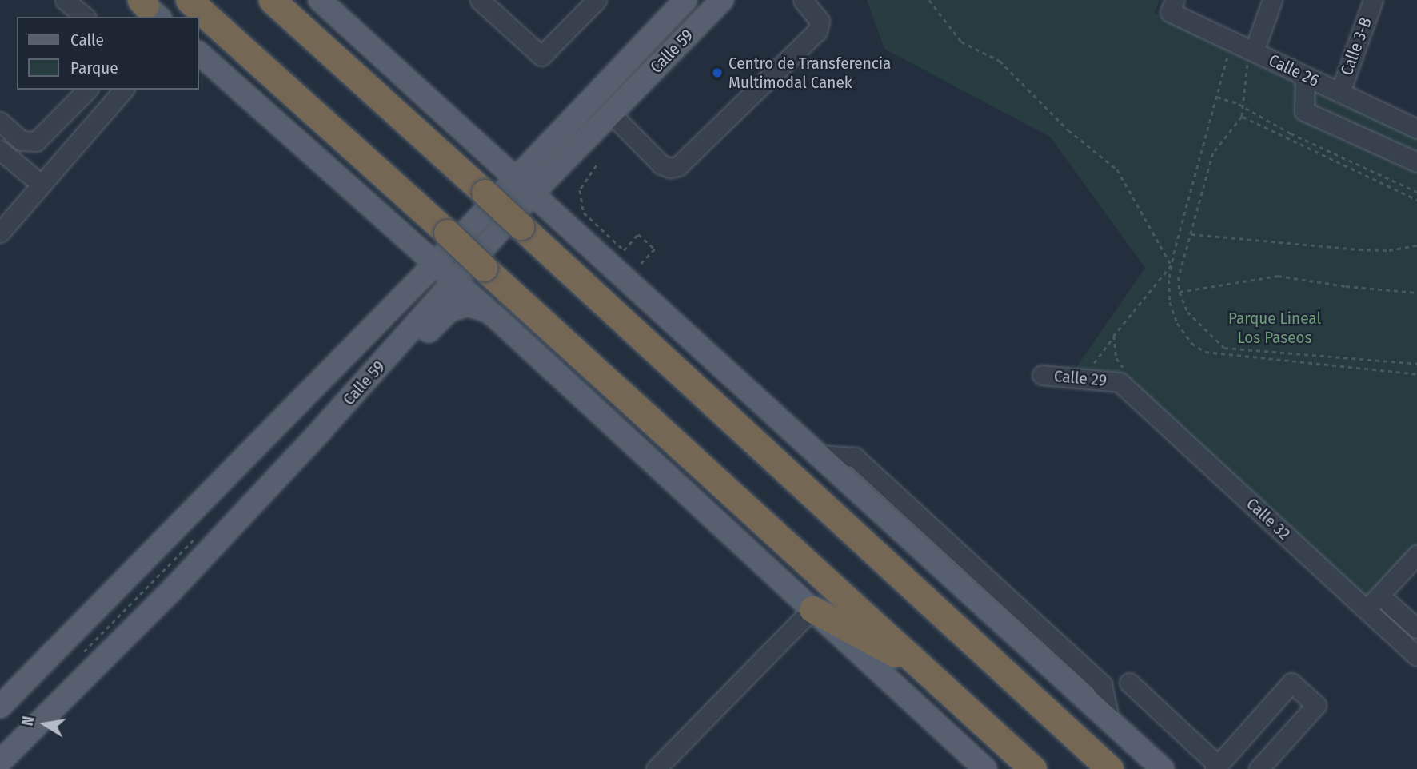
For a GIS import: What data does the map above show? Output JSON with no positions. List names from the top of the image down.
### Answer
{
  "streets": {
    "main road": ["Calle 59"],
    "street": [
      "Calle 3-B",
      "Calle 26",
      "Calle 29",
      "Calle 32"
    ]
  },
  "crossings": [
    ["Calle 3-B", "Calle 26"],
    ["Calle 29", "Calle 32"]
  ],
  "parks": ["Parque Lineal Los Paseos"],
  "places": ["Centro de Transferencia Multimodal Canek"],
  "legend": ["Calle", "Parque"],
  "north": "left"
}
